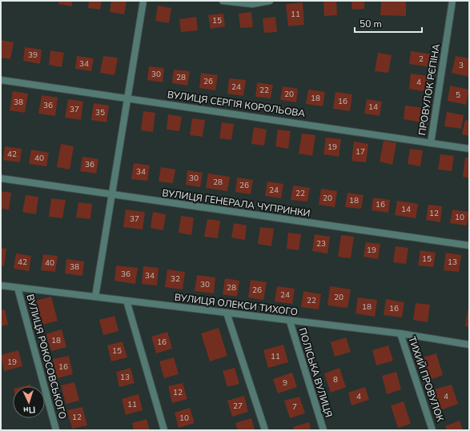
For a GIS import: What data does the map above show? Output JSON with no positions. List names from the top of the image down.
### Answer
{
  "streets": {
    "street": [
      "ПРОВУЛОК РЄПІНА",
      "ВУЛИЦЯ СЕРГІЯ КОРОЛЬОВА",
      "ВУЛИЦЯ ГЕНЕРАЛА ЧУПРИНКИ",
      "ВУЛИЦЯ ОЛЕКСИ ТИХОГО",
      "ВУЛИЦЯ РОКОСОВСЬКОГО",
      "ПОЛІСЬКА ВУЛИЦЯ",
      "ТИХИЙ ПРОВУЛОК"
    ]
  },
  "crossings": [
    ["ПРОВУЛОК РЄПІНА", "ВУЛИЦЯ СЕРГІЯ КОРОЛЬОВА"],
    ["ВУЛИЦЯ ОЛЕКСИ ТИХОГО", "ВУЛИЦЯ РОКОСОВСЬКОГО"],
    ["ВУЛИЦЯ ОЛЕКСИ ТИХОГО", "ПОЛІСЬКА ВУЛИЦЯ"],
    ["ВУЛИЦЯ ОЛЕКСИ ТИХОГО", "ТИХИЙ ПРОВУЛОК"]
  ],
  "house_numbers": [
    "11",
    "15",
    "39",
    "2",
    "34",
    "3",
    "30",
    "28",
    "26",
    "4",
    "24",
    "22",
    "20",
    "5",
    "18",
    "16",
    "38",
    "36",
    "14",
    "37",
    "35",
    "19",
    "17",
    "42",
    "40",
    "36",
    "34",
    "30",
    "28",
    "26",
    "24",
    "22",
    "20",
    "18",
    "16",
    "14",
    "12",
    "10",
    "37",
    "23",
    "19",
    "15",
    "42",
    "13",
    "40",
    "38",
    "36",
    "34",
    "32",
    "30",
    "28",
    "26",
    "24",
    "20",
    "22",
    "18",
    "16",
    "18",
    "16",
    "15",
    "11",
    "19",
    "16",
    "13",
    "8",
    "9",
    "12",
    "4",
    "4",
    "11",
    "27",
    "7",
    "12",
    "10"
  ],
  "scale_bar": "50 m",
  "north": "bottom"
}
